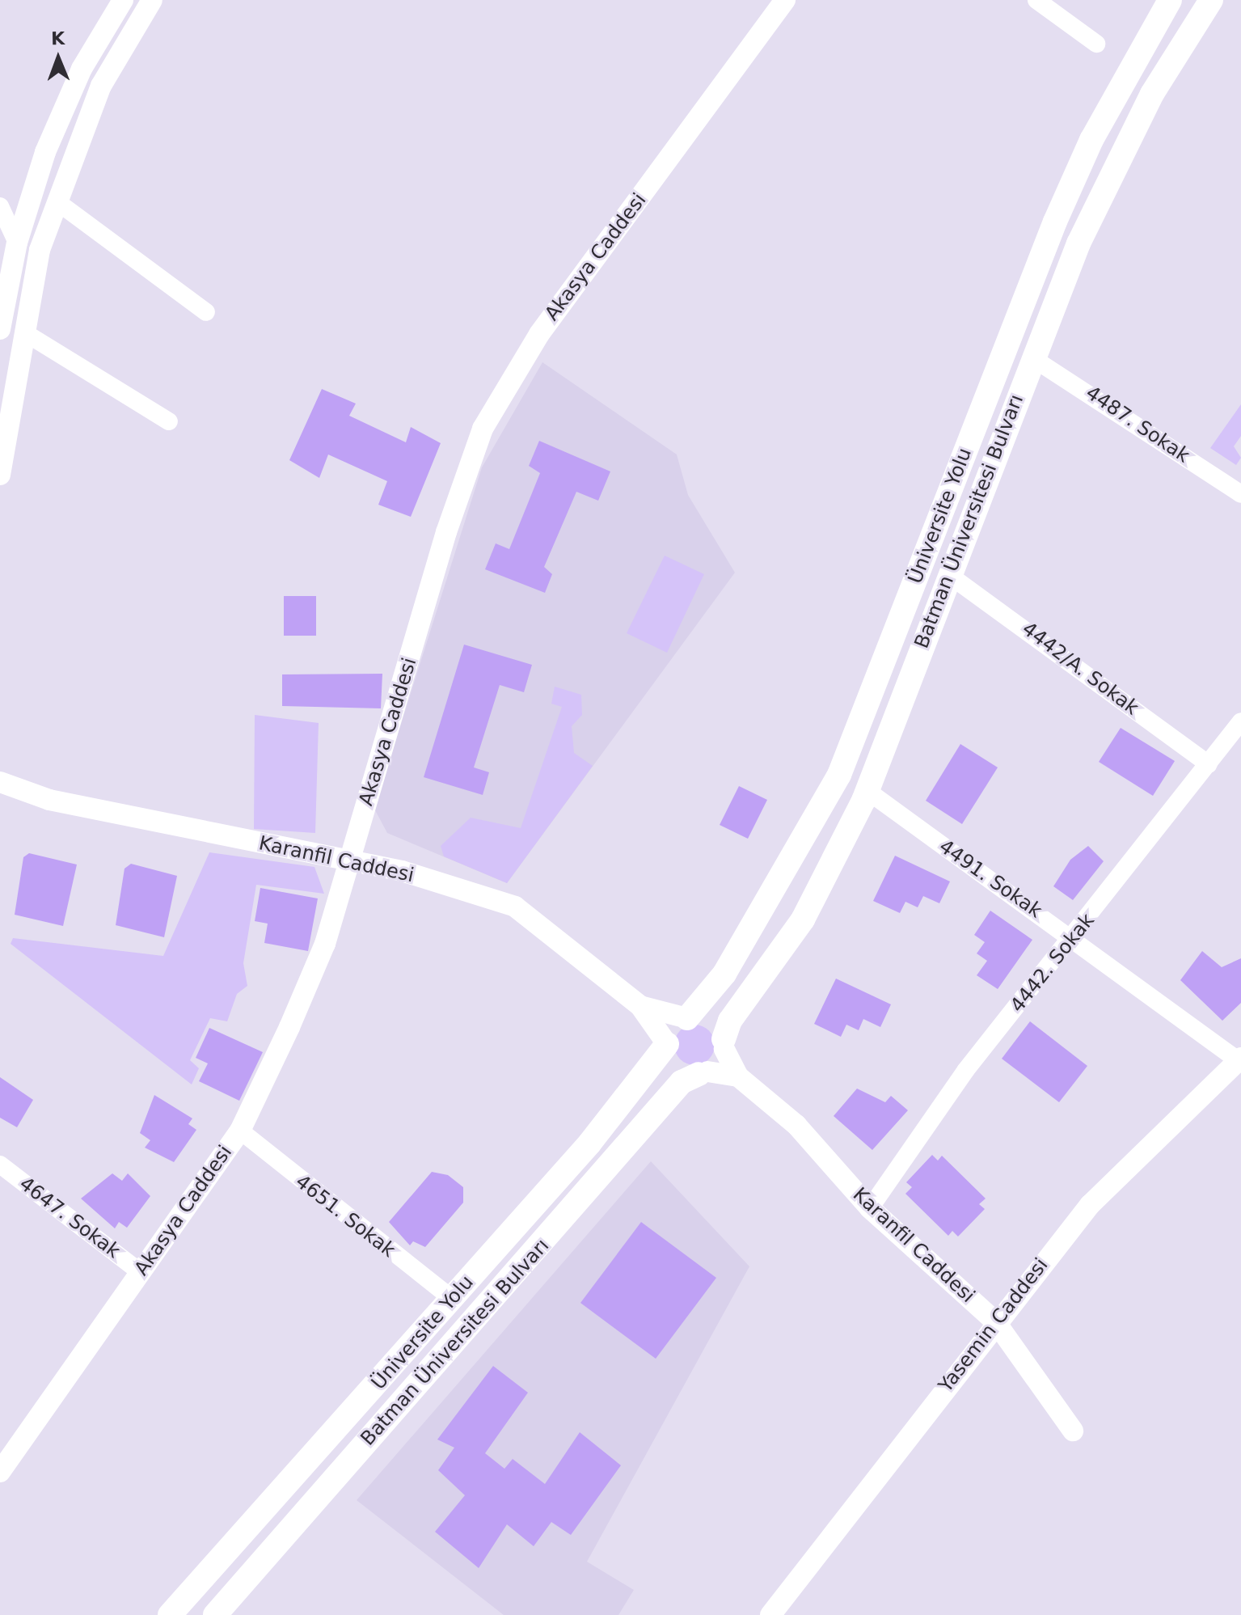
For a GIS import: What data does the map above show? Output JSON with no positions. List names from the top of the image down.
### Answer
{
  "streets": {
    "main road": ["Üniversite Yolu", "Batman Üniversitesi Bulvarı"],
    "street": [
      "Akasya Caddesi",
      "4487. Sokak",
      "4442/A. Sokak",
      "Karanfil Caddesi",
      "4491. Sokak",
      "4442. Sokak",
      "4651. Sokak",
      "4647. Sokak",
      "Yasemin Caddesi"
    ]
  },
  "crossings": [
    ["Akasya Caddesi", "Karanfil Caddesi"],
    ["Akasya Caddesi", "4651. Sokak"],
    ["Akasya Caddesi", "4647. Sokak"],
    ["4487. Sokak", "Batman Üniversitesi Bulvarı"],
    ["Üniversite Yolu", "Batman Üniversitesi Bulvarı"],
    ["Üniversite Yolu", "4651. Sokak"],
    ["Batman Üniversitesi Bulvarı", "4442/A. Sokak"],
    ["Batman Üniversitesi Bulvarı", "4491. Sokak"],
    ["4442/A. Sokak", "4442. Sokak"],
    ["Karanfil Caddesi", "4442. Sokak"],
    ["Karanfil Caddesi", "Yasemin Caddesi"],
    ["4491. Sokak", "4442. Sokak"],
    ["4491. Sokak", "Yasemin Caddesi"]
  ],
  "north": "top"
}
